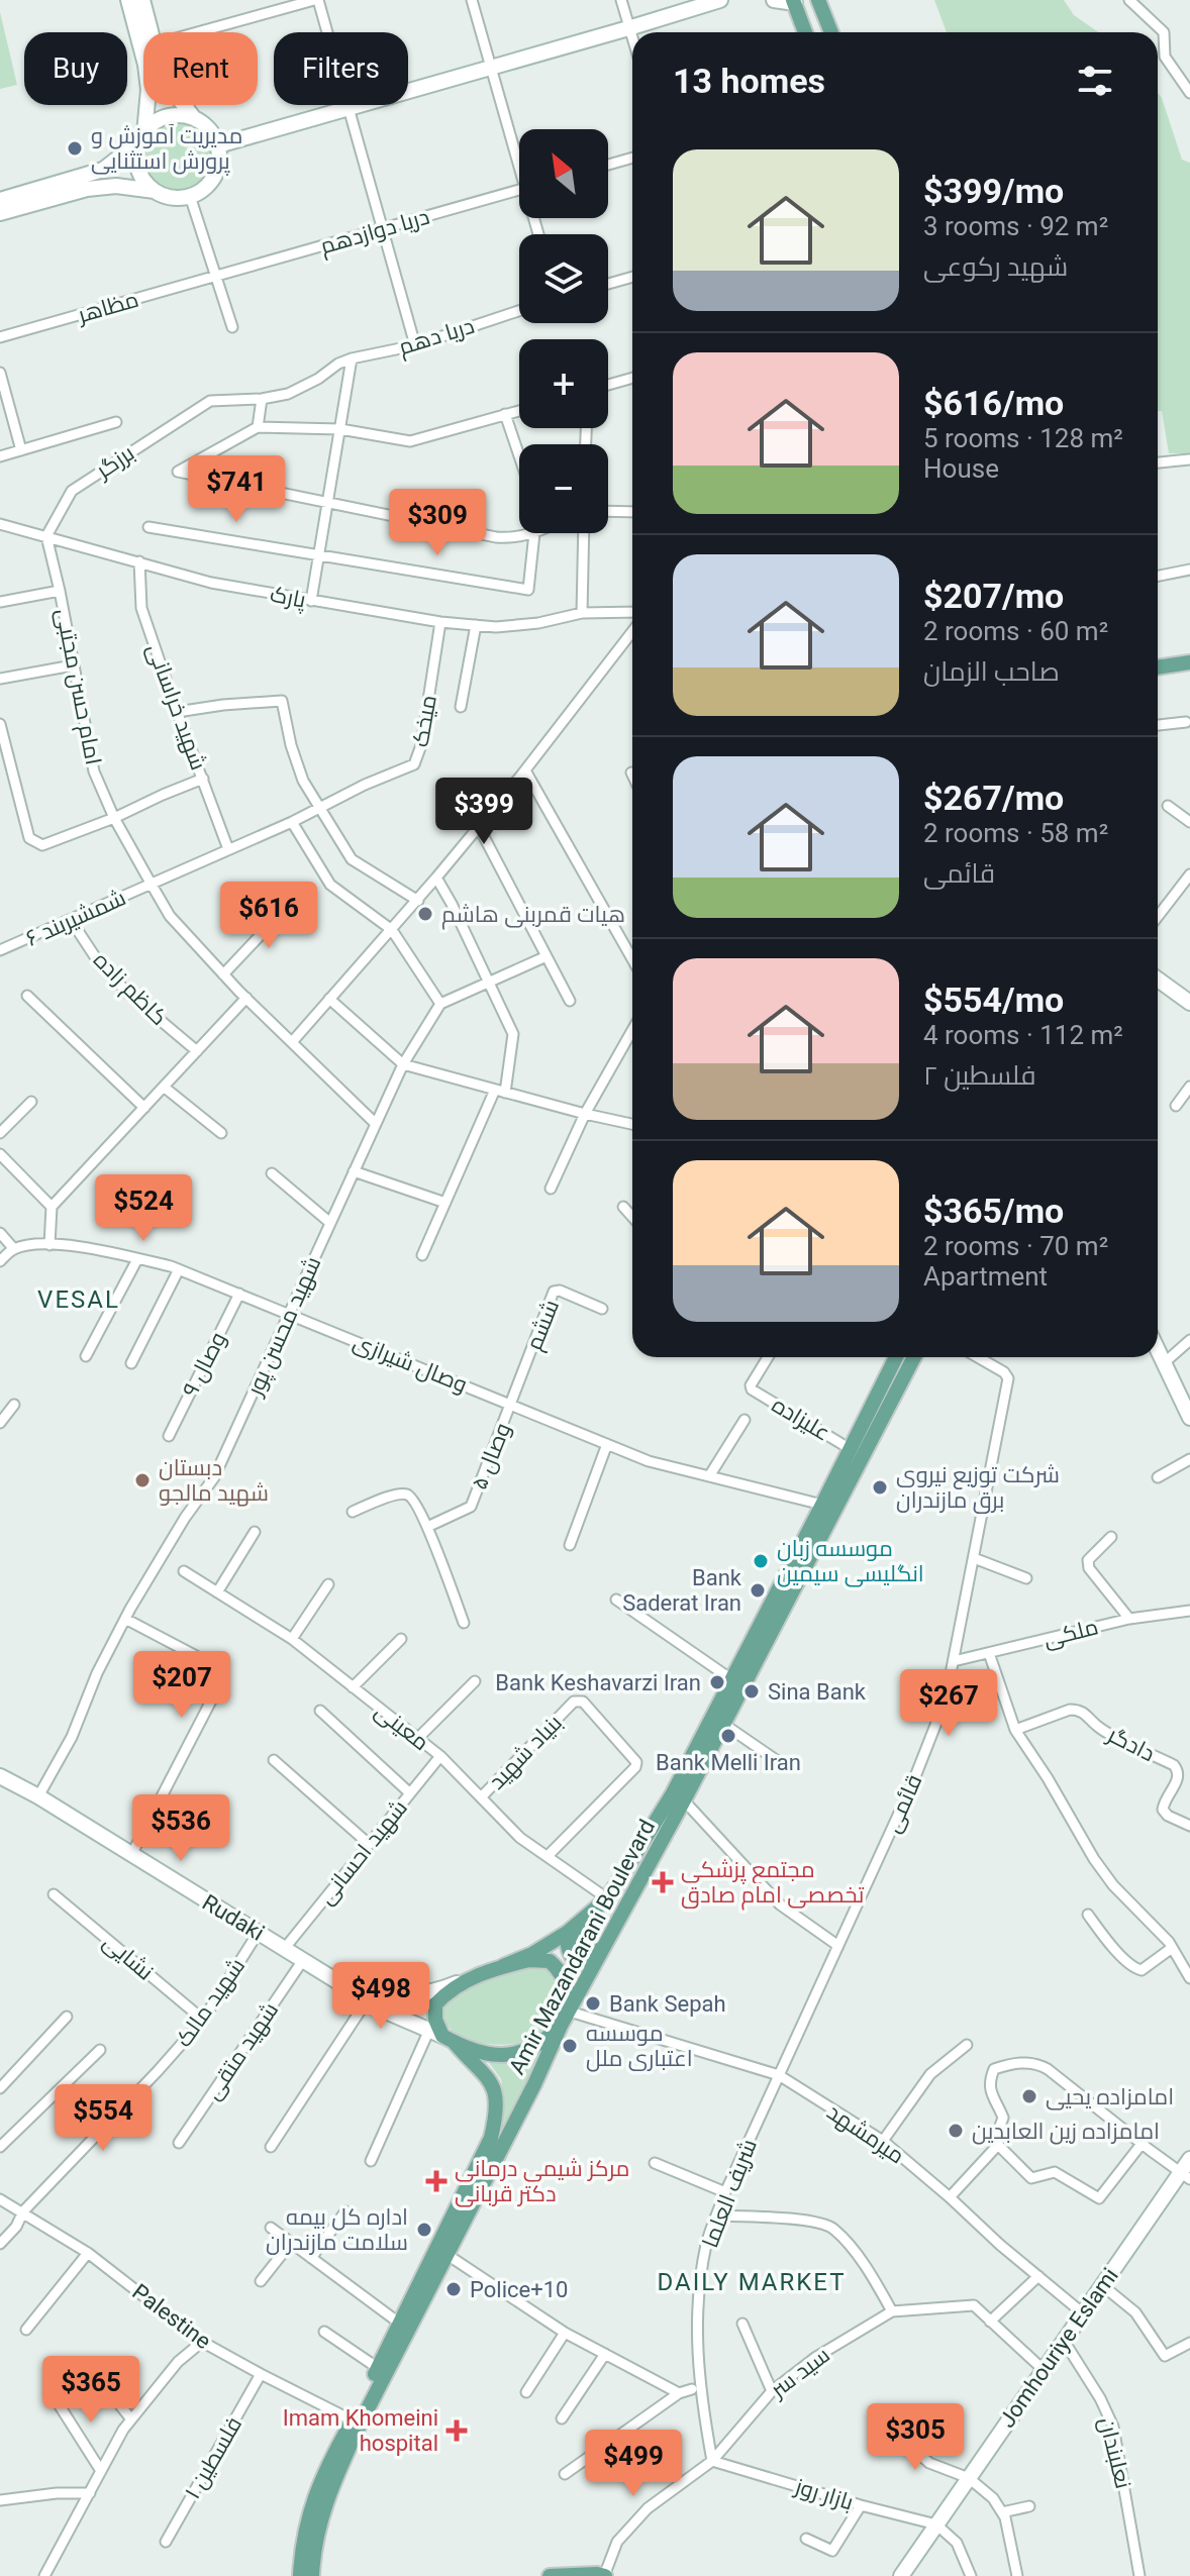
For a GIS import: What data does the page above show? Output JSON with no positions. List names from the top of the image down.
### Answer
{
  "streets": {
    "main road": ["Rudaki", "Amir Mazandarani Boulevard", "Jomhouriye Eslami"],
    "street": [
      "دریا دوازدهم",
      "مظاهر",
      "دریا دهم",
      "برزگر",
      "پارک",
      "امام حسن مجتبی",
      "شهید خراسانی",
      "میخک",
      "شمشیربند ۶",
      "کاظم زاده",
      "ششم",
      "شهید محسن پور",
      "وصال شیرازی",
      "وصال ۹",
      "علیزاده",
      "وصال ۵",
      "ملکی",
      "معینی",
      "دادگر",
      "بنیاد شهید",
      "قائمی",
      "شهید احسانی",
      "نشایی",
      "شهید مالک",
      "شهید متقی",
      "میرمشهد",
      "شریف العلما",
      "Palestine",
      "سید سر",
      "نعلبندان",
      "فلسطین ۱",
      "بازار روز"
    ]
  },
  "crossings": [
    ["دریا دوازدهم", "مظاهر"],
    ["دریا دهم", "برزگر"],
    ["برزگر", "پارک"],
    ["برزگر", "امام حسن مجتبی"],
    ["پارک", "امام حسن مجتبی"],
    ["پارک", "شهید خراسانی"],
    ["پارک", "میخک"],
    ["امام حسن مجتبی", "شمشیربند ۶"],
    ["امام حسن مجتبی", "شهید محسن پور"],
    ["شهید خراسانی", "شمشیربند ۶"],
    ["میخک", "شمشیربند ۶"],
    ["شمشیربند ۶", "کاظم زاده"],
    ["ششم", "وصال شیرازی"],
    ["ششم", "وصال ۵"],
    ["شهید محسن پور", "وصال شیرازی"],
    ["شهید محسن پور", "Rudaki"],
    ["وصال شیرازی", "وصال ۹"],
    ["وصال شیرازی", "وصال ۵"],
    ["وصال شیرازی", "Amir Mazandarani Boulevard"],
    ["علیزاده", "Amir Mazandarani Boulevard"],
    ["ملکی", "قائمی"],
    ["معینی", "بنیاد شهید"],
    ["معینی", "شهید احسانی"],
    ["معینی", "Amir Mazandarani Boulevard"],
    ["قائمی", "میرمشهد"],
    ["قائمی", "شریف العلما"],
    ["شهید احسانی", "Rudaki"],
    ["Rudaki", "Amir Mazandarani Boulevard"],
    ["Rudaki", "شهید مالک"],
    ["Rudaki", "شهید متقی"],
    ["Amir Mazandarani Boulevard", "میرمشهد"],
    ["Amir Mazandarani Boulevard", "Palestine"],
    ["نشایی", "شهید مالک"],
    ["شهید مالک", "Palestine"],
    ["میرمشهد", "شریف العلما"],
    ["میرمشهد", "Jomhouriye Eslami"],
    ["شریف العلما", "سید سر"],
    ["شریف العلما", "بازار روز"],
    ["Palestine", "فلسطین ۱"],
    ["Jomhouriye Eslami", "سید سر"],
    ["Jomhouriye Eslami", "نعلبندان"],
    ["Jomhouriye Eslami", "بازار روز"],
    ["سید سر", "بازار روز"]
  ],
  "districts": ["VESAL", "DAILY MARKET"],
  "places": {
    "other": [
      "مدیریت آموزش و پرورش استثنایی",
      "هیات قمربنی هاشم",
      "دبستان شهید مالجو",
      "شرکت توزیع نیروی برق مازندران",
      "موسسه زبان انگلیسی سیمین",
      "Bank Saderat Iran",
      "Bank Keshavarzi Iran",
      "Sina Bank",
      "Bank Melli Iran",
      "Bank Sepah",
      "موسسه اعتباری ملل",
      "امامزاده یحیی",
      "امامزاده زین العابدین",
      "اداره کل بیمه سلامت مازندران",
      "Police+10"
    ],
    "health": ["مجتمع پزشکی تخصصی امام صادق", "مرکز شیمی درمانی دکتر قربانی", "Imam Khomeini hospital"]
  },
  "north": "top left",
  "page": {
    "chip": ["Buy", "Rent", "Filters"],
    "heading": "13 homes",
    "map_buttons": ["+", "−"],
    "list": [
      {
        "name": "$399/mo",
        "note": "3 rooms · 92 m² · شهید رکوعی"
      },
      {
        "name": "$616/mo",
        "note": "5 rooms · 128 m² · House"
      },
      {
        "name": "$207/mo",
        "note": "2 rooms · 60 m² · صاحب الزمان"
      },
      {
        "name": "$267/mo",
        "note": "2 rooms · 58 m² · قائمی"
      },
      {
        "name": "$554/mo",
        "note": "4 rooms · 112 m² · فلسطین ۲"
      },
      {
        "name": "$365/mo",
        "note": "2 rooms · 70 m² · Apartment"
      }
    ],
    "price": [
      "$741",
      "$309",
      "$399",
      "$616",
      "$524",
      "$207",
      "$267",
      "$536",
      "$498",
      "$554",
      "$365",
      "$305",
      "$499"
    ]
  }
}
